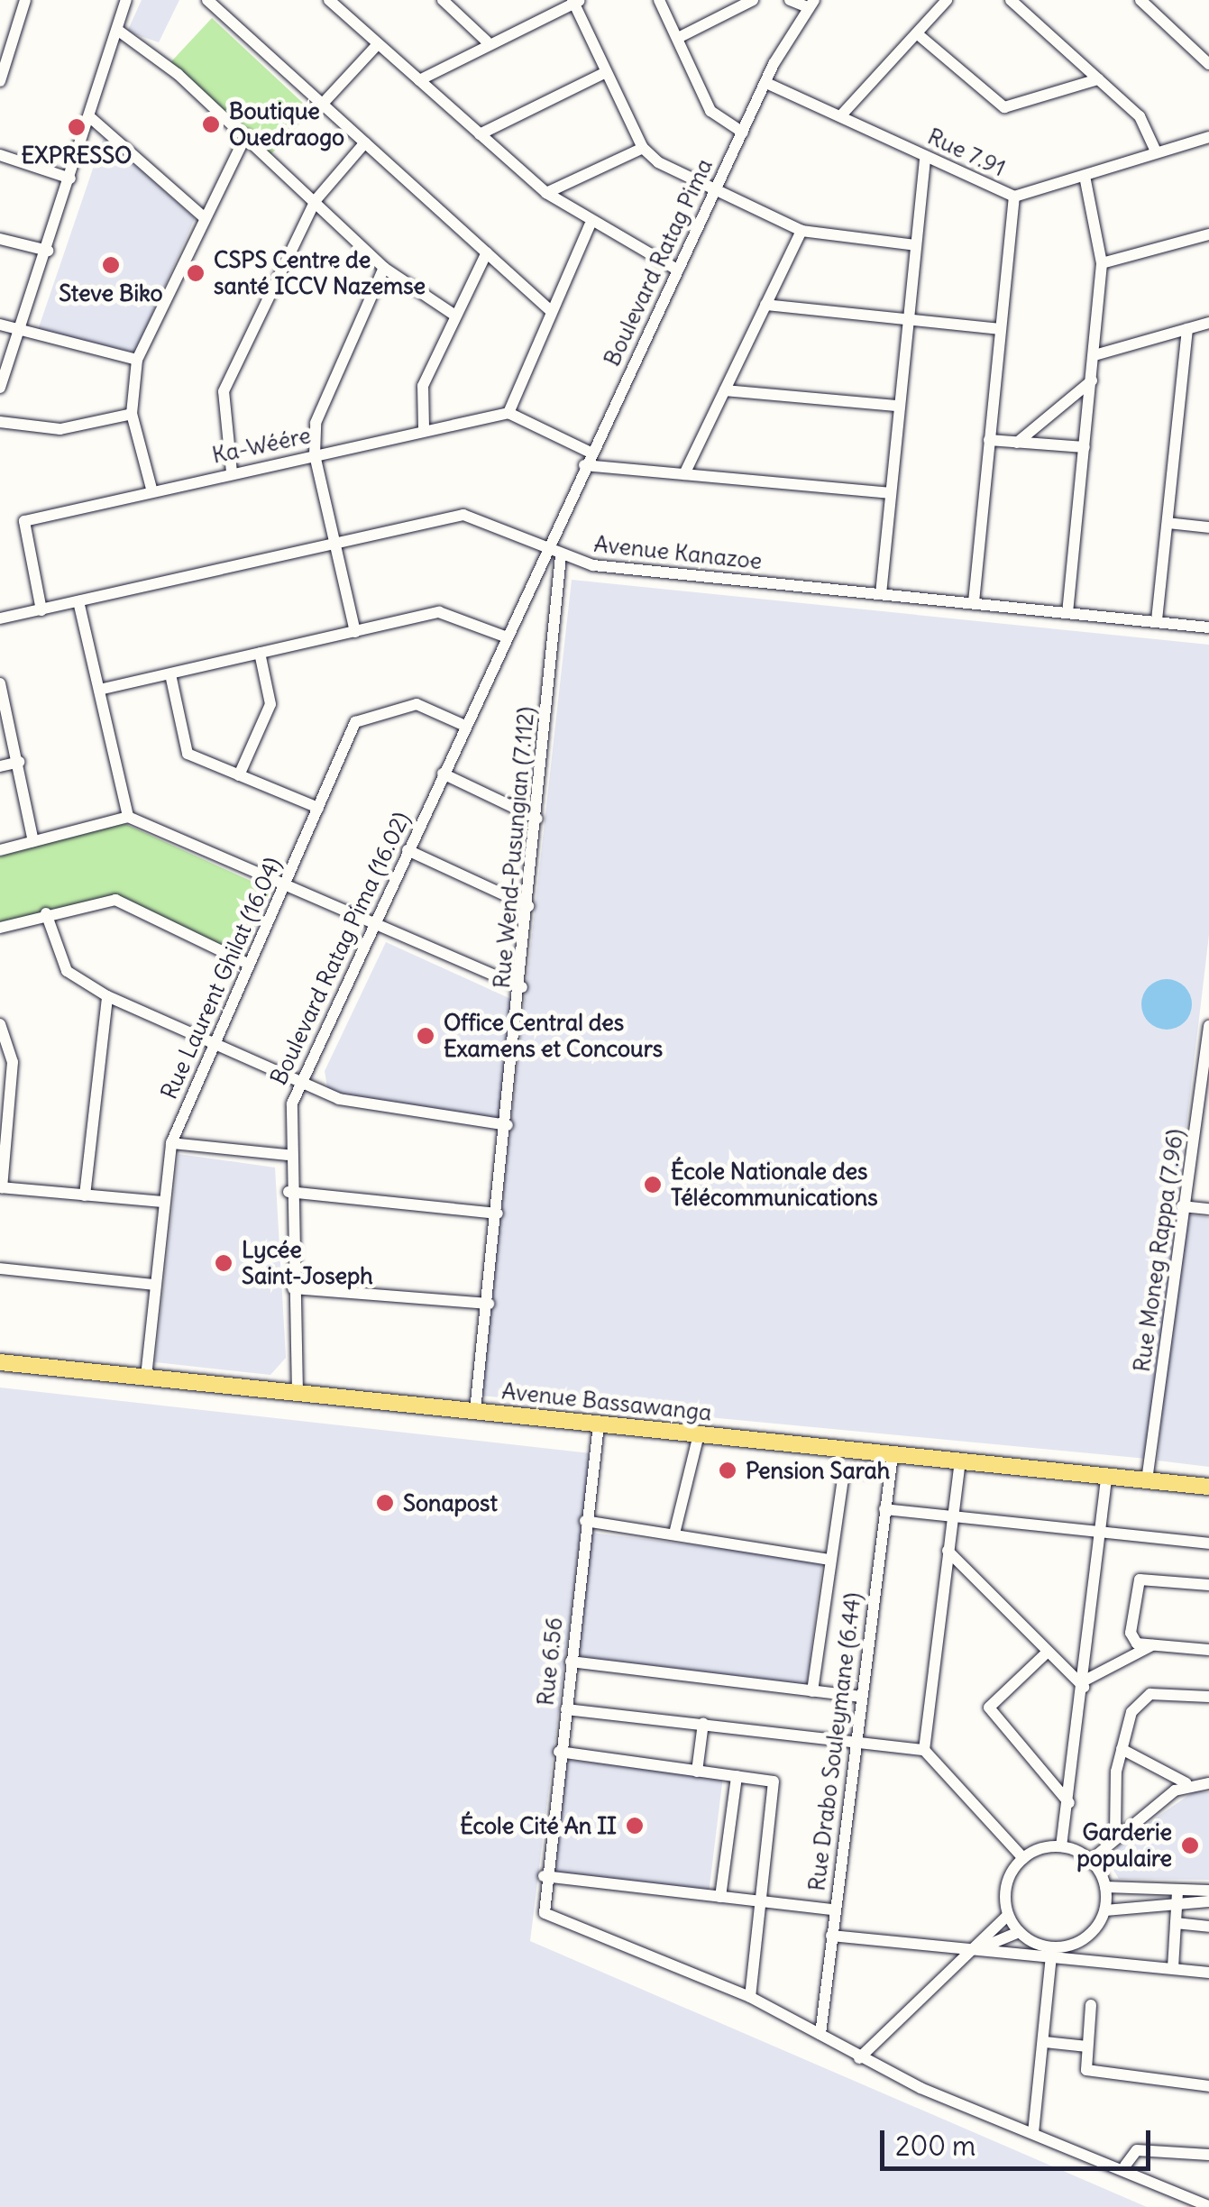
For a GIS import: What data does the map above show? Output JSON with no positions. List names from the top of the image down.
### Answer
{
  "streets": {
    "highway": ["Avenue Bassawanga"],
    "street": [
      "Rue 7.91",
      "Boulevard Ratag Pima",
      "Ka-Wéére",
      "Avenue Kanazoe",
      "Rue Wend-Pusungian (7.112)",
      "Boulevard Ratag Pima (16.02)",
      "Rue Laurent Ghilat (16.04)",
      "Rue Moneg Rappa (7.96)",
      "Rue 6.56",
      "Rue Drabo Souleymane (6.44)"
    ]
  },
  "crossings": [
    ["Rue 7.91", "Boulevard Ratag Pima"],
    ["Boulevard Ratag Pima", "Avenue Kanazoe"],
    ["Boulevard Ratag Pima", "Boulevard Ratag Pima (16.02)"],
    ["Ka-Wéére", "Avenue Kanazoe"],
    ["Avenue Kanazoe", "Rue Wend-Pusungian (7.112)"],
    ["Avenue Kanazoe", "Boulevard Ratag Pima (16.02)"],
    ["Rue Wend-Pusungian (7.112)", "Avenue Bassawanga"],
    ["Boulevard Ratag Pima (16.02)", "Rue Laurent Ghilat (16.04)"],
    ["Boulevard Ratag Pima (16.02)", "Avenue Bassawanga"],
    ["Rue Laurent Ghilat (16.04)", "Avenue Bassawanga"],
    ["Rue Moneg Rappa (7.96)", "Avenue Bassawanga"],
    ["Avenue Bassawanga", "Rue 6.56"],
    ["Avenue Bassawanga", "Rue Drabo Souleymane (6.44)"]
  ],
  "places": [
    "Boutique Ouedraogo",
    "EXPRESSO",
    "Steve Biko",
    "CSPS Centre de santé ICCV Nazemse",
    "Office Central des Examens et Concours",
    "École Nationale des Télécommunications",
    "Lycée Saint-Joseph",
    "Pension Sarah",
    "Sonapost",
    "École Cité An II",
    "Garderie populaire"
  ],
  "scale_bar": "200 m"
}
